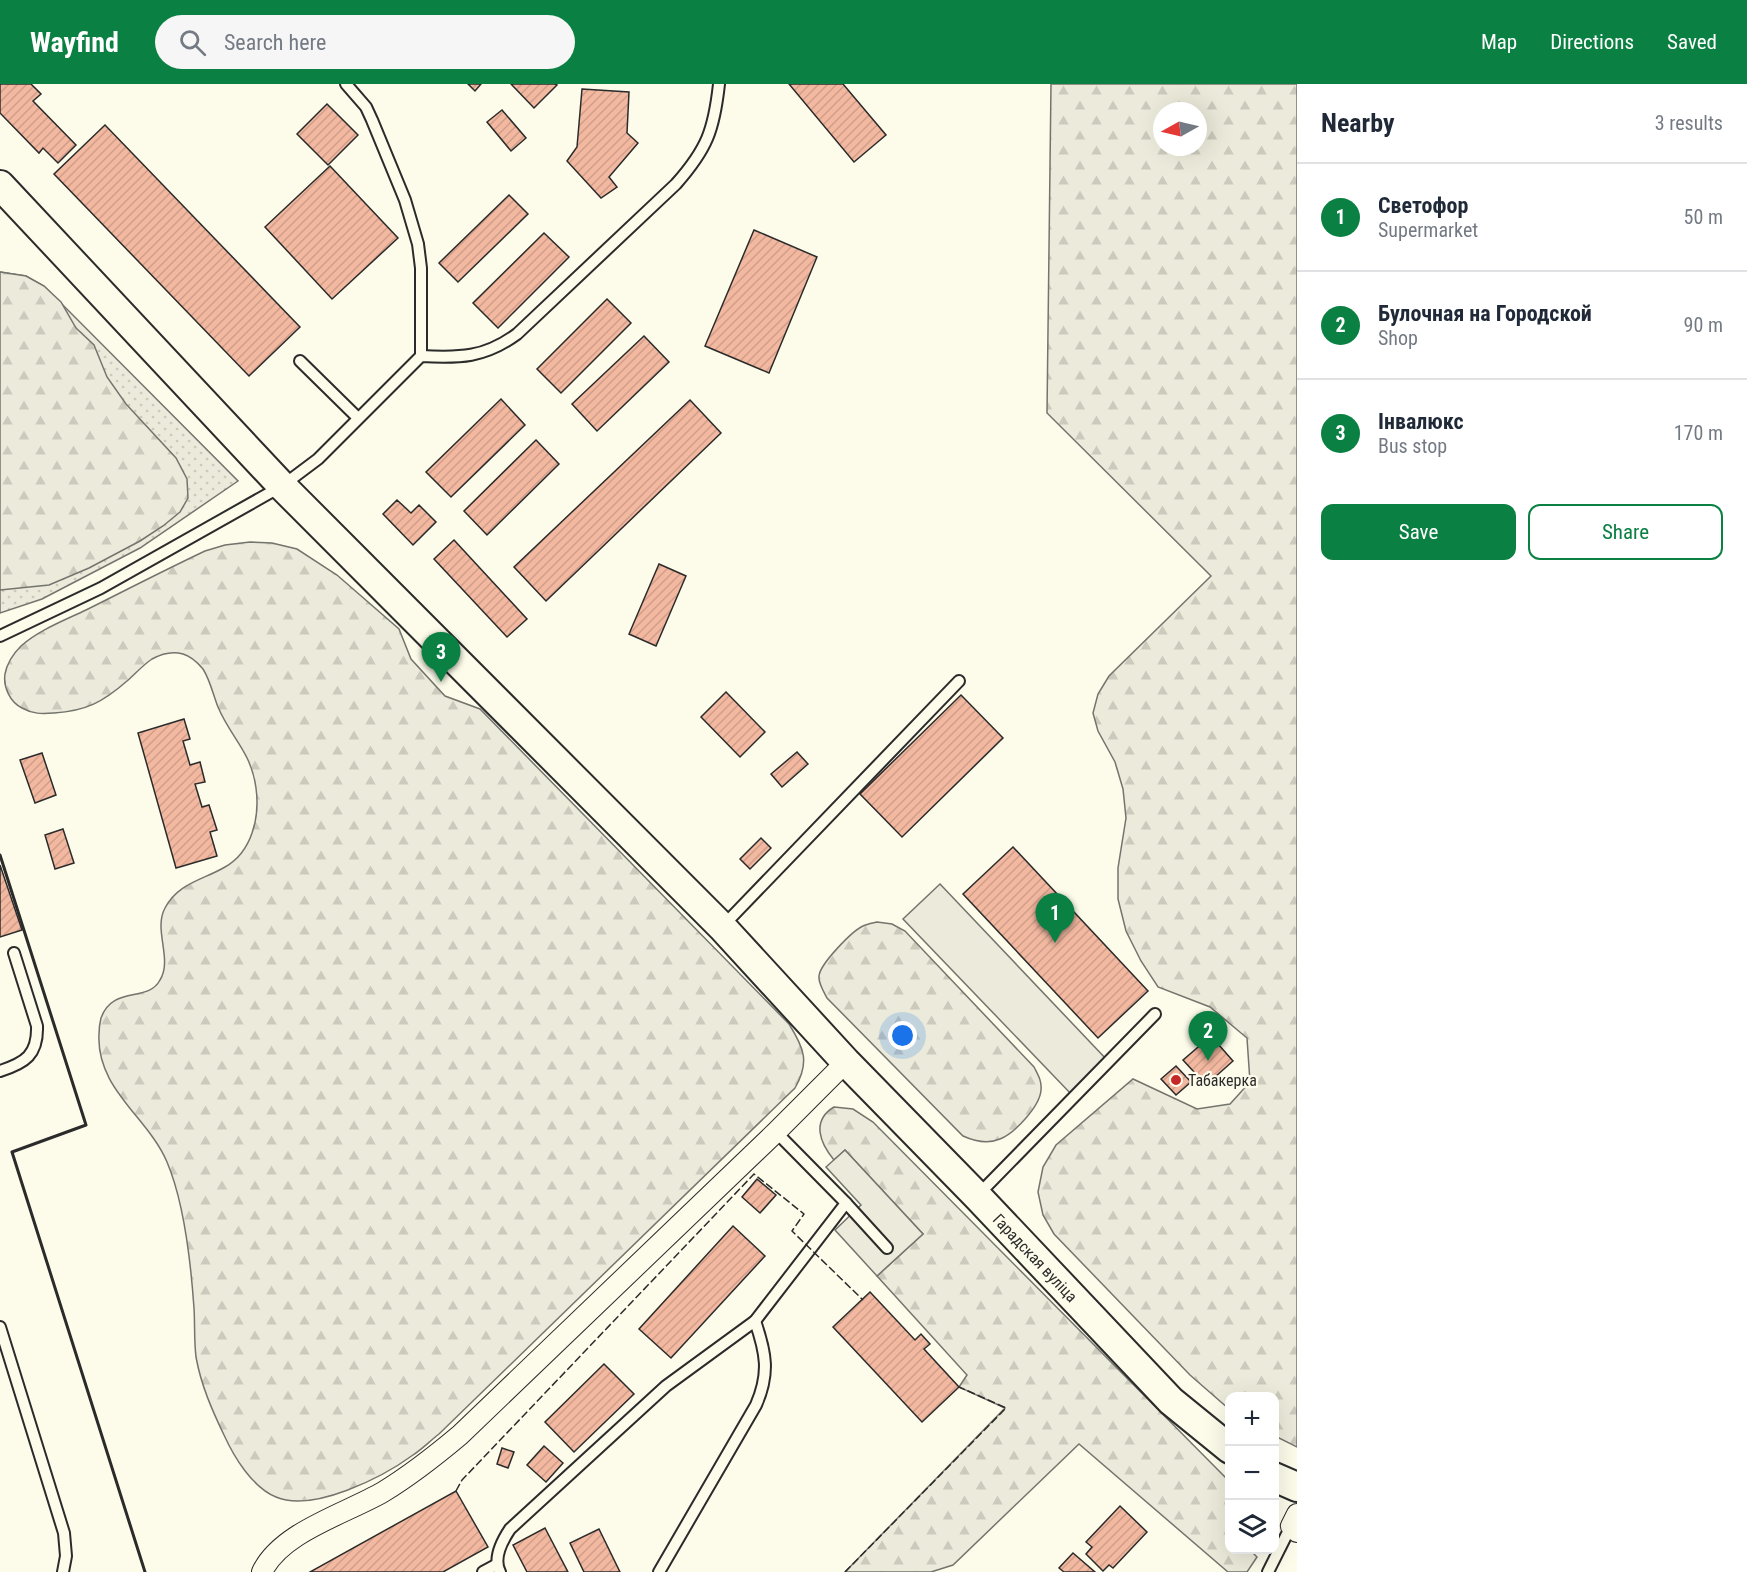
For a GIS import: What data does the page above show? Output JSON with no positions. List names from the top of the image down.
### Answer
{
  "streets": {
    "main road": ["Гарадская вуліца"]
  },
  "places": ["Табакерка"],
  "north": "left",
  "page": {
    "header": "Wayfind",
    "search": "Search here",
    "nav": ["Map", "Directions", "Saved"],
    "heading": ["Nearby", "3 results"],
    "list": [
      {
        "mark": "1",
        "name": "Светофор",
        "note": "Supermarket",
        "value": "50 m"
      },
      {
        "mark": "2",
        "name": "Булочная на Городской",
        "note": "Shop",
        "value": "90 m"
      },
      {
        "mark": "3",
        "name": "Інвалюкс",
        "note": "Bus stop",
        "value": "170 m"
      }
    ],
    "buttons": ["Save", "Share"],
    "pins": ["3", "1", "2"],
    "map_buttons": ["+", "−"]
  }
}
